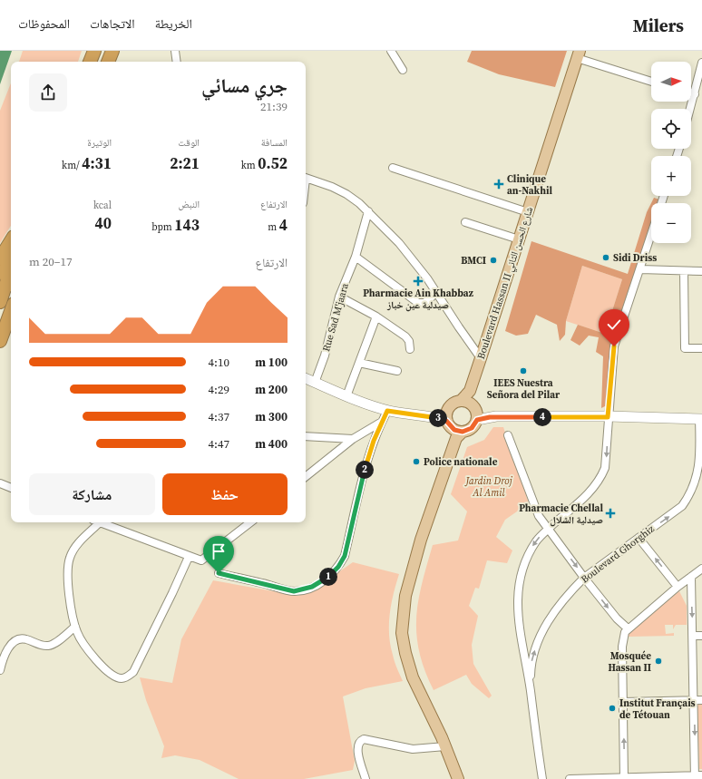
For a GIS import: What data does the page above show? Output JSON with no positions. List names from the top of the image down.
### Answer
{
  "streets": {
    "main road": ["Boulevard Hassan II شارع الحسن الثاني"],
    "street": ["Rue Sad M'jaara", "Boulevard Ghorghiz"]
  },
  "one_way": ["Boulevard Ghorghiz"],
  "parks": ["Jardin Droj Al Amil"],
  "places": {
    "health": ["Clinique an-Nakhil", "Pharmacie Ain Khabbaz صيدلية عين خباز", "Pharmacie Chellal صيدلية الشلال"],
    "other": [
      "Sidi Driss",
      "BMCI",
      "IEES Nuestra Señora del Pilar",
      "Police nationale",
      "Mosquée Hassan II",
      "Institut Français de Tétouan"
    ]
  },
  "north": "right",
  "page": {
    "header": "Milers",
    "nav": ["الخريطة", "الاتجاهات", "المحفوظات"],
    "map_buttons": ["+", "−"],
    "heading": ["جري مسائي", "21:39"],
    "stats": [
      ["المسافة", "0.52 km"],
      ["الوقت", "2:21"],
      ["الوتيرة", "4:31 /km"],
      ["الارتفاع", "4 m"],
      ["النبض", "143 bpm"],
      ["kcal", "40"]
    ],
    "chart": ["الارتفاع", "17–20 m"],
    "list": [
      {
        "name": "100 m",
        "note": "4:10"
      },
      {
        "name": "200 m",
        "note": "4:29"
      },
      {
        "name": "300 m",
        "note": "4:37"
      },
      {
        "name": "400 m",
        "note": "4:47"
      }
    ],
    "pins": [
      "4",
      "3",
      "2",
      "1"
    ],
    "buttons": ["حفظ", "مشاركة"]
  }
}
